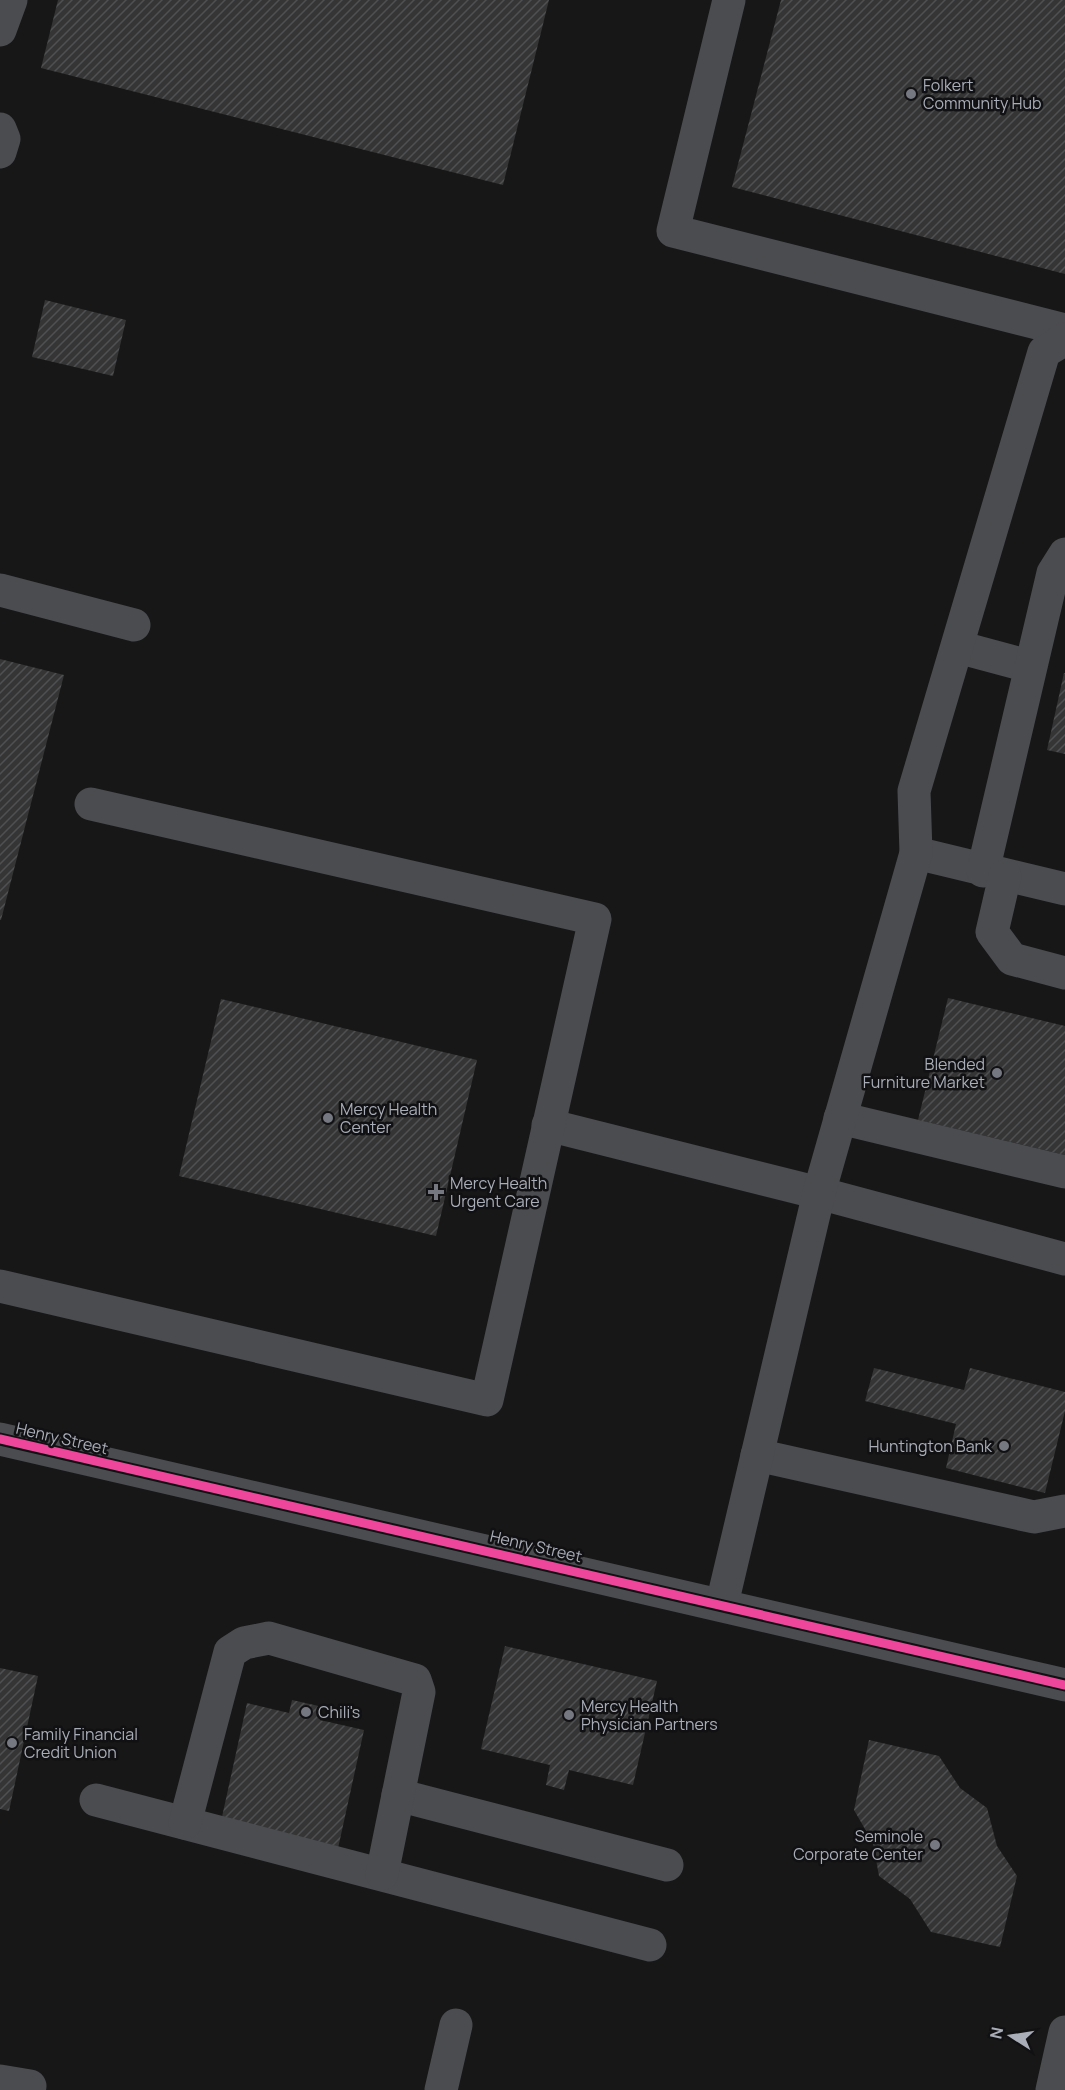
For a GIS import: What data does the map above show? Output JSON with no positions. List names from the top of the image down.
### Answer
{
  "streets": {
    "street": ["Henry Street"]
  },
  "places": {
    "other": [
      "Folkert Community Hub",
      "Blended Furniture Market",
      "Mercy Health Center",
      "Huntington Bank",
      "Chili's",
      "Mercy Health Physician Partners",
      "Family Financial Credit Union",
      "Seminole Corporate Center"
    ],
    "health": ["Mercy Health Urgent Care"]
  },
  "north": "left"
}
